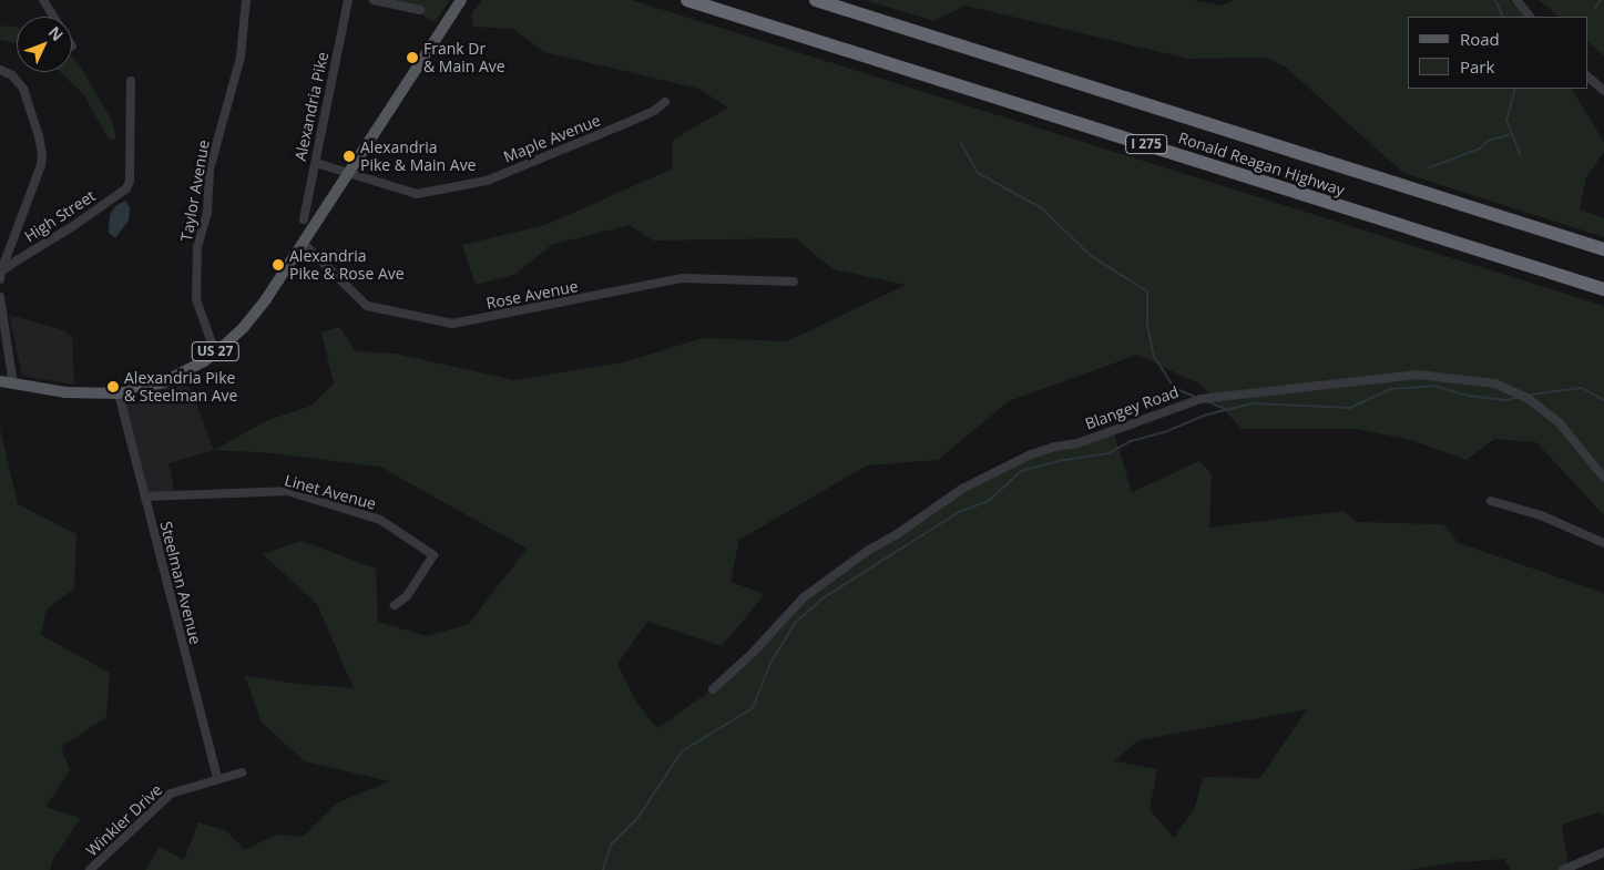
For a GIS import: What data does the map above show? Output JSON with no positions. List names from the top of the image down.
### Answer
{
  "streets": {
    "highway": ["I 275", "Ronald Reagan Highway"],
    "main road": ["US 27"],
    "street": [
      "Alexandria Pike",
      "Maple Avenue",
      "Taylor Avenue",
      "High Street",
      "Rose Avenue",
      "Blangey Road",
      "Linet Avenue",
      "Steelman Avenue",
      "Winkler Drive"
    ]
  },
  "crossings": [
    ["Alexandria Pike", "Maple Avenue"],
    ["Maple Avenue", "US 27"],
    ["Taylor Avenue", "US 27"],
    ["Rose Avenue", "US 27"],
    ["US 27", "Steelman Avenue"],
    ["Linet Avenue", "Steelman Avenue"],
    ["Steelman Avenue", "Winkler Drive"]
  ],
  "places": [
    "Frank Dr & Main Ave",
    "Alexandria Pike & Main Ave",
    "Alexandria Pike & Rose Ave",
    "Alexandria Pike & Steelman Ave"
  ],
  "legend": ["Road", "Park"],
  "north": "top right"
}
